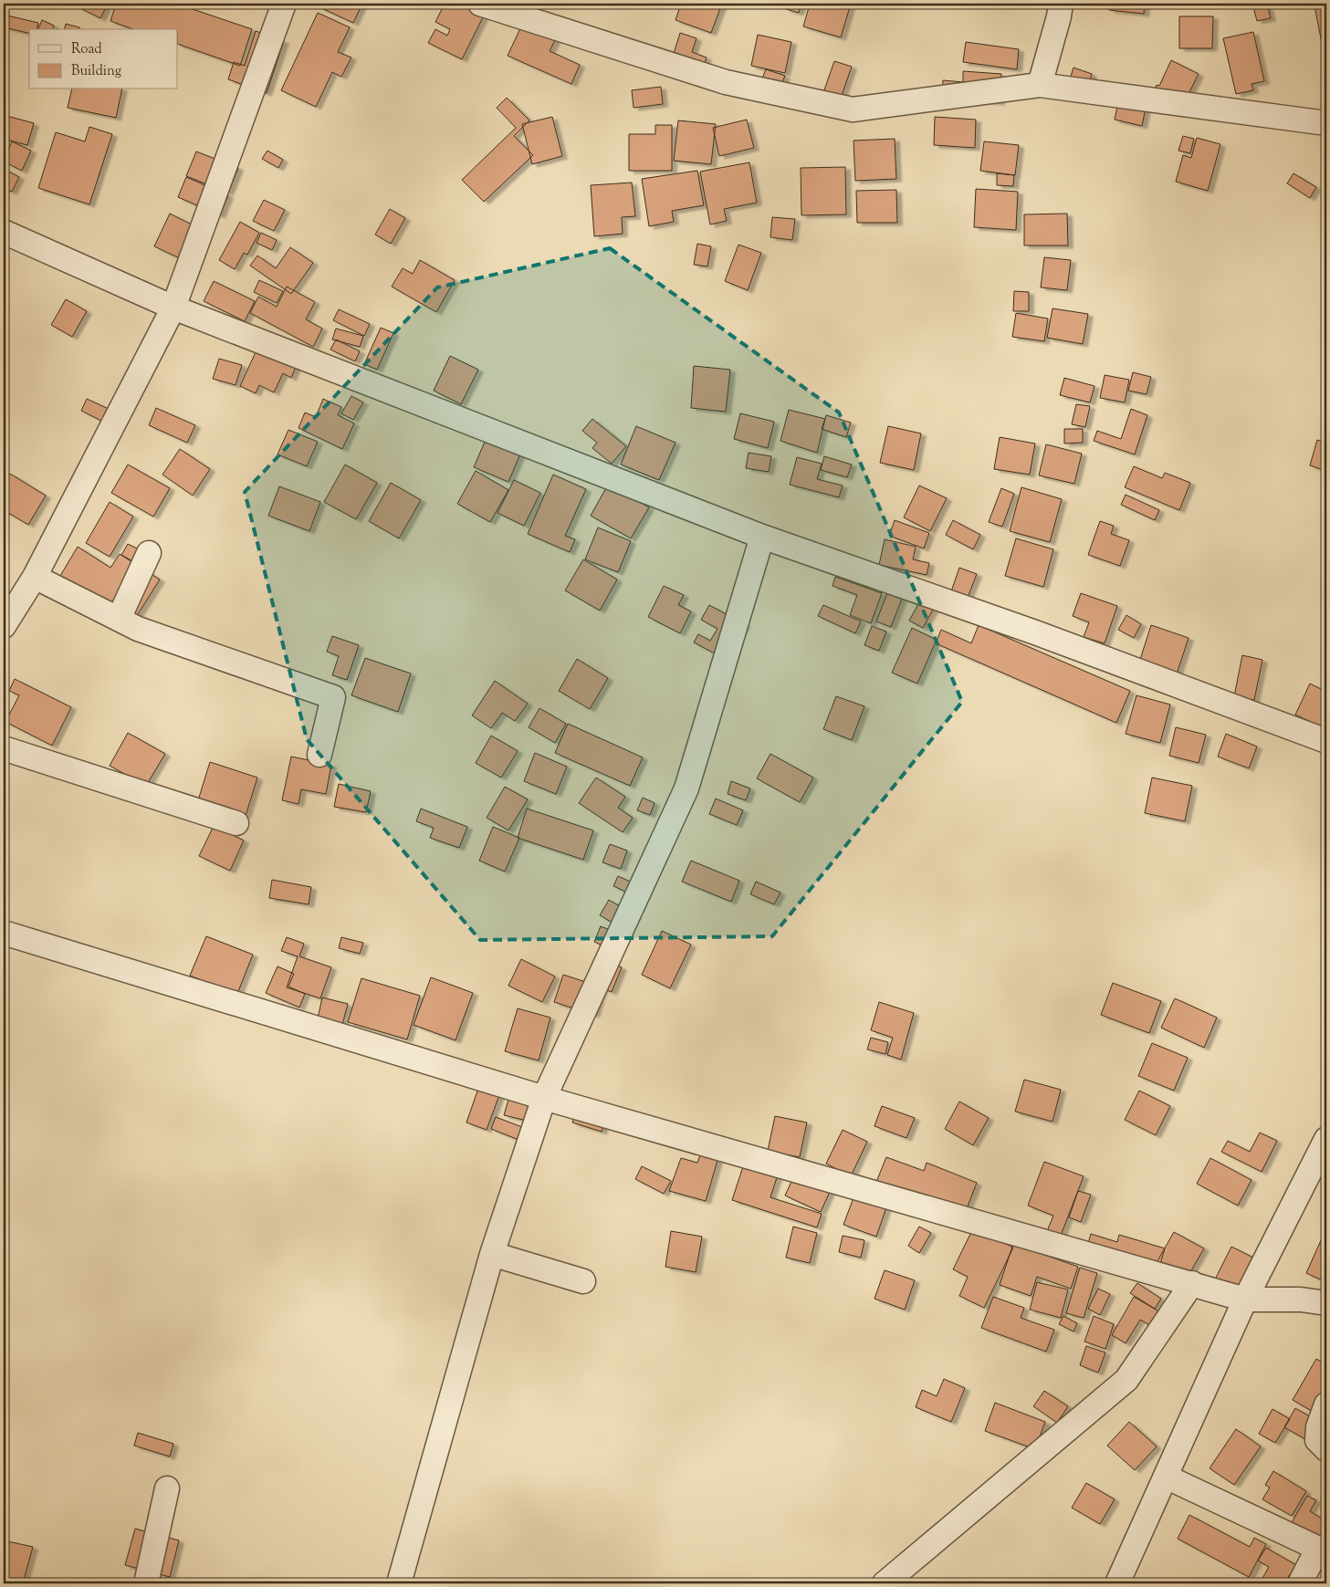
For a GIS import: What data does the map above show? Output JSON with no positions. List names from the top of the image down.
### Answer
{
  "legend": ["Road", "Building"]
}
